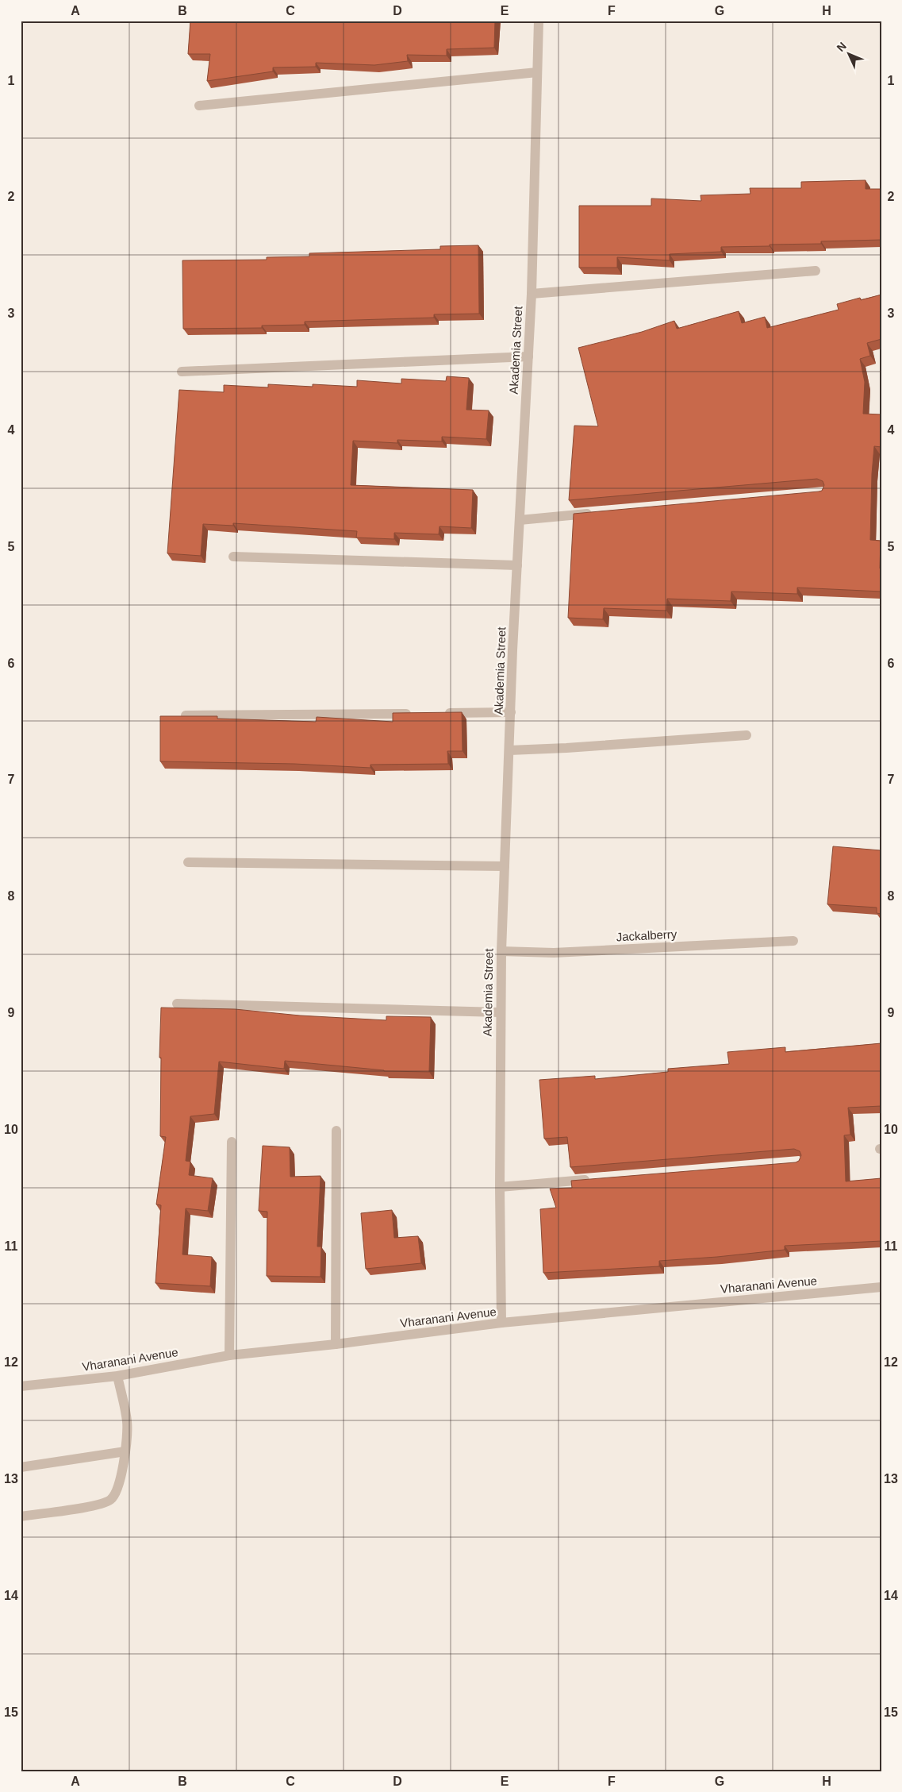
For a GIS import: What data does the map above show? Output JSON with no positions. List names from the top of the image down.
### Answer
{
  "streets": {
    "street": ["Akademia Street", "Jackalberry", "Vharanani Avenue"]
  },
  "crossings": [
    ["Akademia Street", "Jackalberry"],
    ["Akademia Street", "Vharanani Avenue"]
  ],
  "north": "top left",
  "grid": {
    "columns": [
      "A",
      "B",
      "C",
      "D",
      "E",
      "F",
      "G",
      "H"
    ],
    "rows": [
      "1",
      "2",
      "3",
      "4",
      "5",
      "6",
      "7",
      "8",
      "9",
      "10",
      "11",
      "12",
      "13",
      "14",
      "15"
    ]
  }
}
